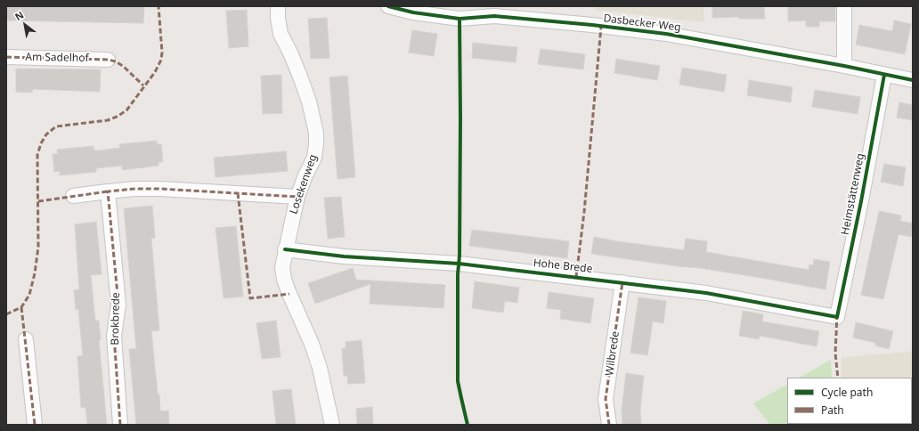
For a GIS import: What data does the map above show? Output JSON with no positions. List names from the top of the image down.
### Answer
{
  "streets": {
    "street": [
      "Dasbecker Weg",
      "Am Sadelhof",
      "Losekenweg",
      "Heimstättenweg",
      "Hohe Brede",
      "Brokbrede",
      "Wilbrede"
    ]
  },
  "crossings": [
    ["Dasbecker Weg", "Heimstättenweg"],
    ["Losekenweg", "Hohe Brede"],
    ["Heimstättenweg", "Hohe Brede"],
    ["Hohe Brede", "Wilbrede"]
  ],
  "legend": ["Cycle path", "Path"],
  "north": "top left"
}
